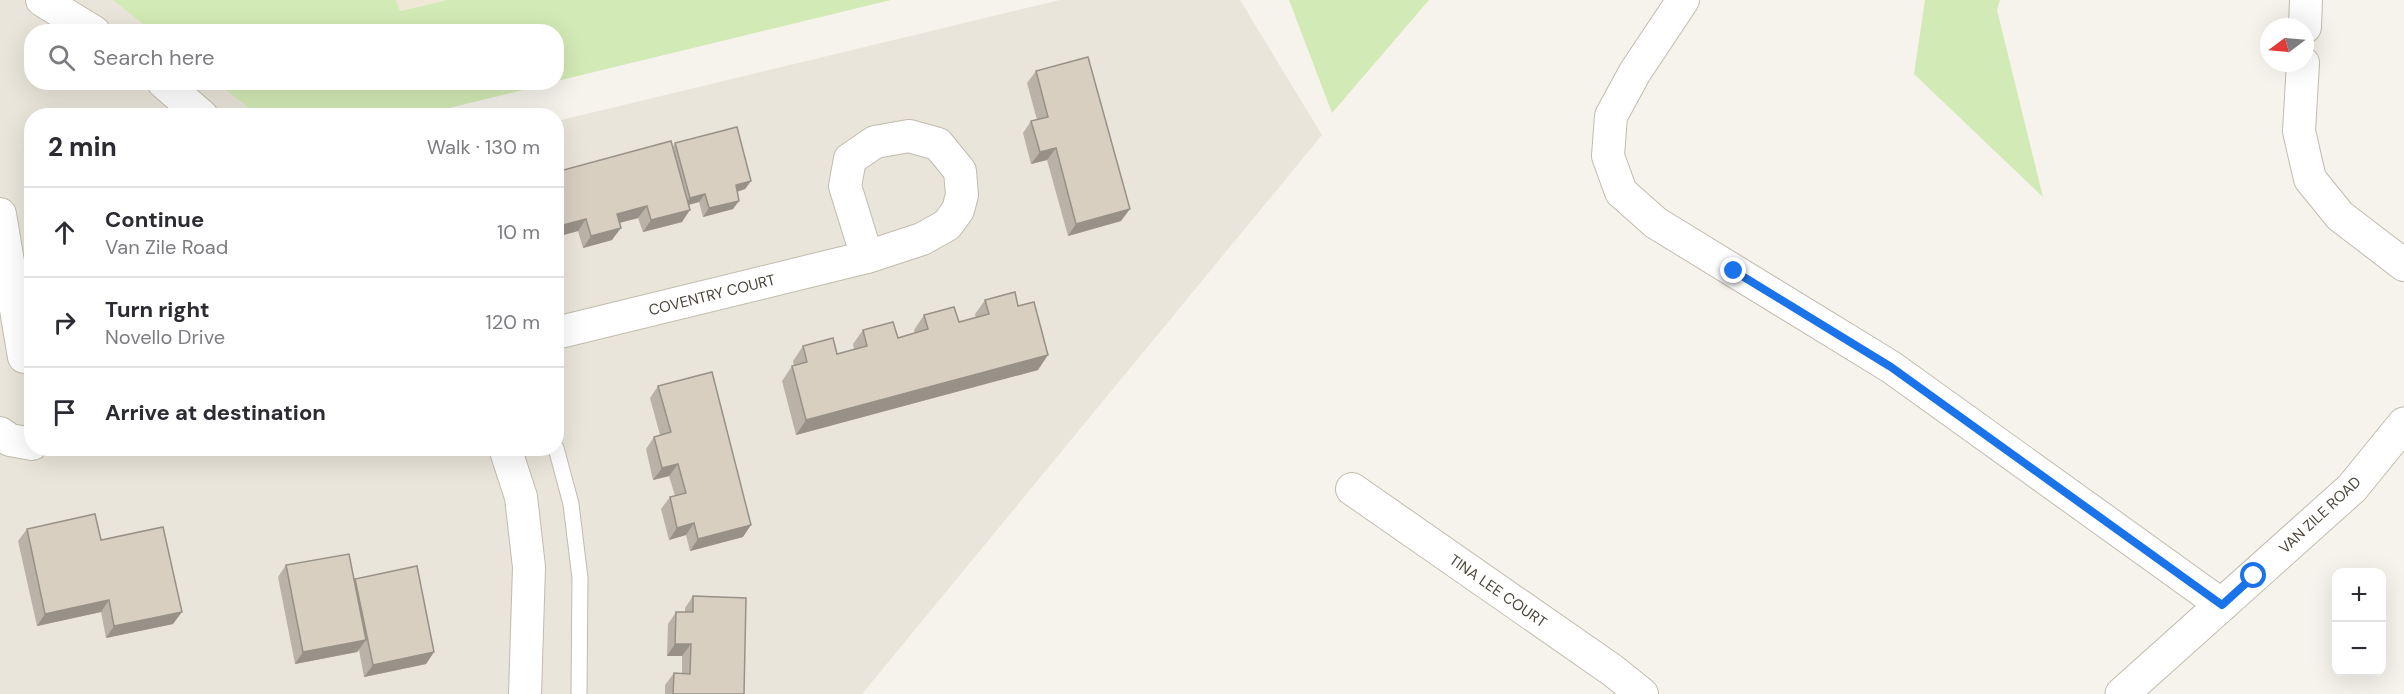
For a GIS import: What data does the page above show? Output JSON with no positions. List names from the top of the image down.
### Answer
{
  "streets": {
    "street": ["COVENTRY COURT", "VAN ZILE ROAD", "TINA LEE COURT"]
  },
  "north": "left",
  "page": {
    "search": "Search here",
    "heading": ["2 min", "Walk · 130 m"],
    "list": [
      ["Continue", "Van Zile Road", "10 m"],
      ["Turn right", "Novello Drive", "120 m"],
      "Arrive at destination"
    ],
    "map_buttons": ["+", "−"]
  }
}
